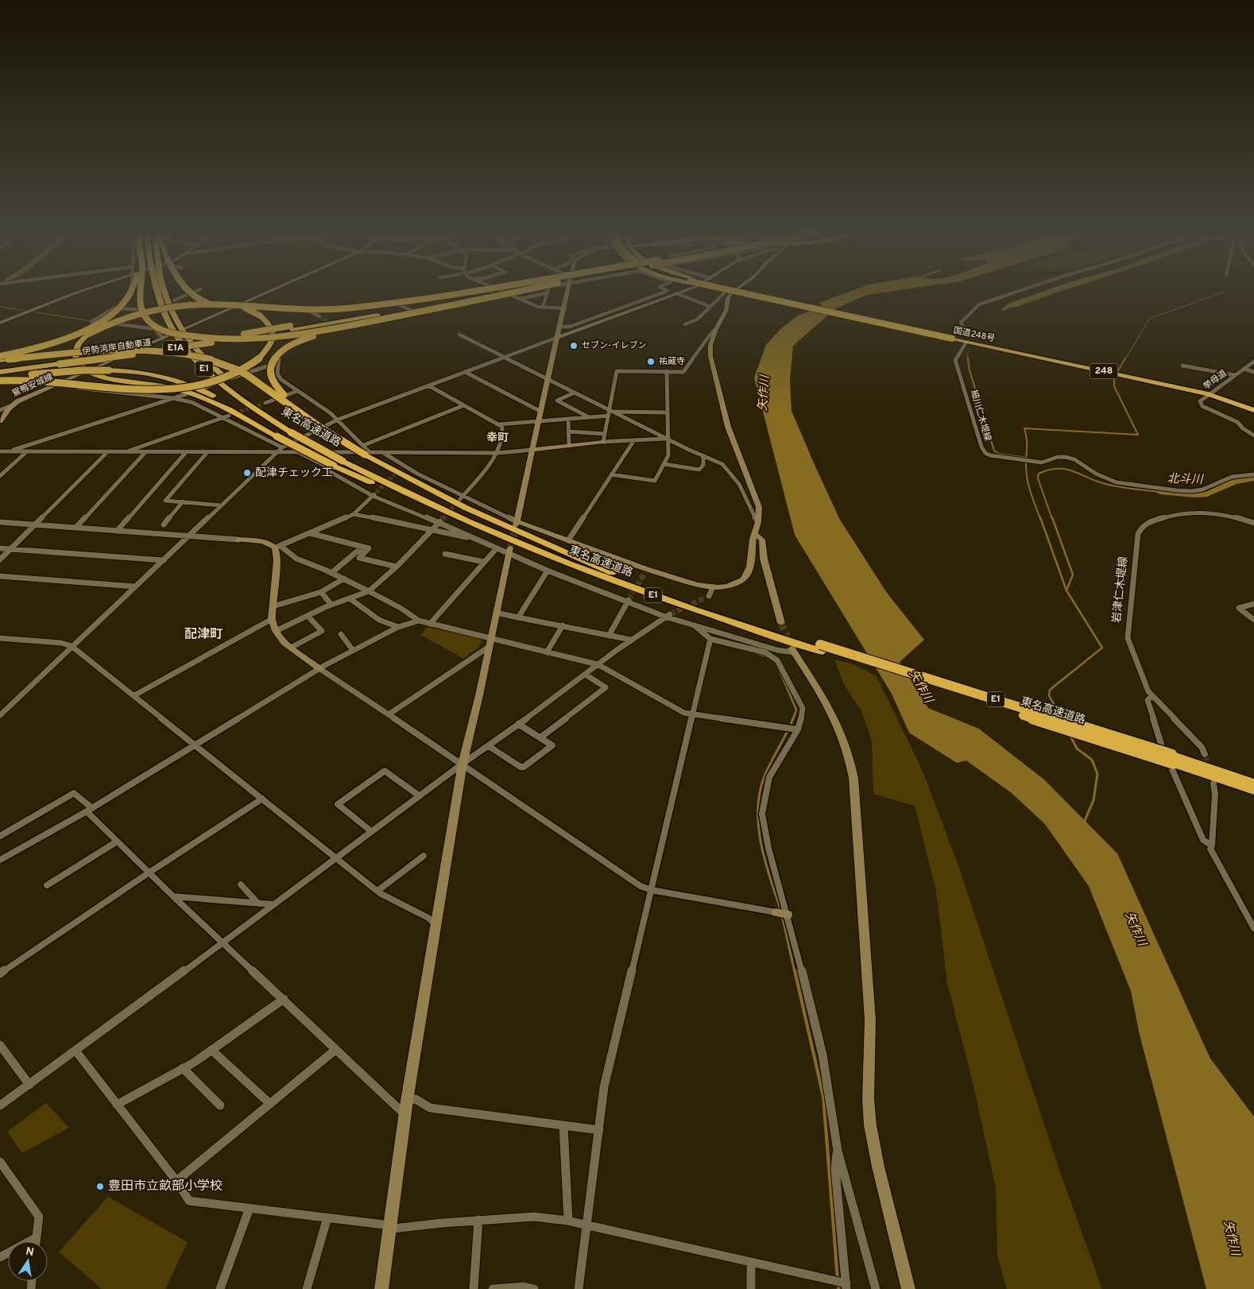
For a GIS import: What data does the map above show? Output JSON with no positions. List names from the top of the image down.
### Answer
{
  "streets": {
    "highway": [
      "国道248号",
      "伊勢湾岸自動車道",
      "E1A",
      "E1",
      "248",
      "東名高速道路"
    ],
    "street": [
      "挙母道",
      "鴛鴨安城線",
      "細川仁木堤線",
      "岩津仁木堤線"
    ]
  },
  "crossings": [
    ["国道248号", "挙母道"]
  ],
  "districts": ["幸町", "配津町"],
  "water": ["矢作川", "北斗川"],
  "places": [
    "セブン-イレブン",
    "祐蔵寺",
    "配津チェック工",
    "豊田市立畝部小学校"
  ],
  "north": "top"
}
